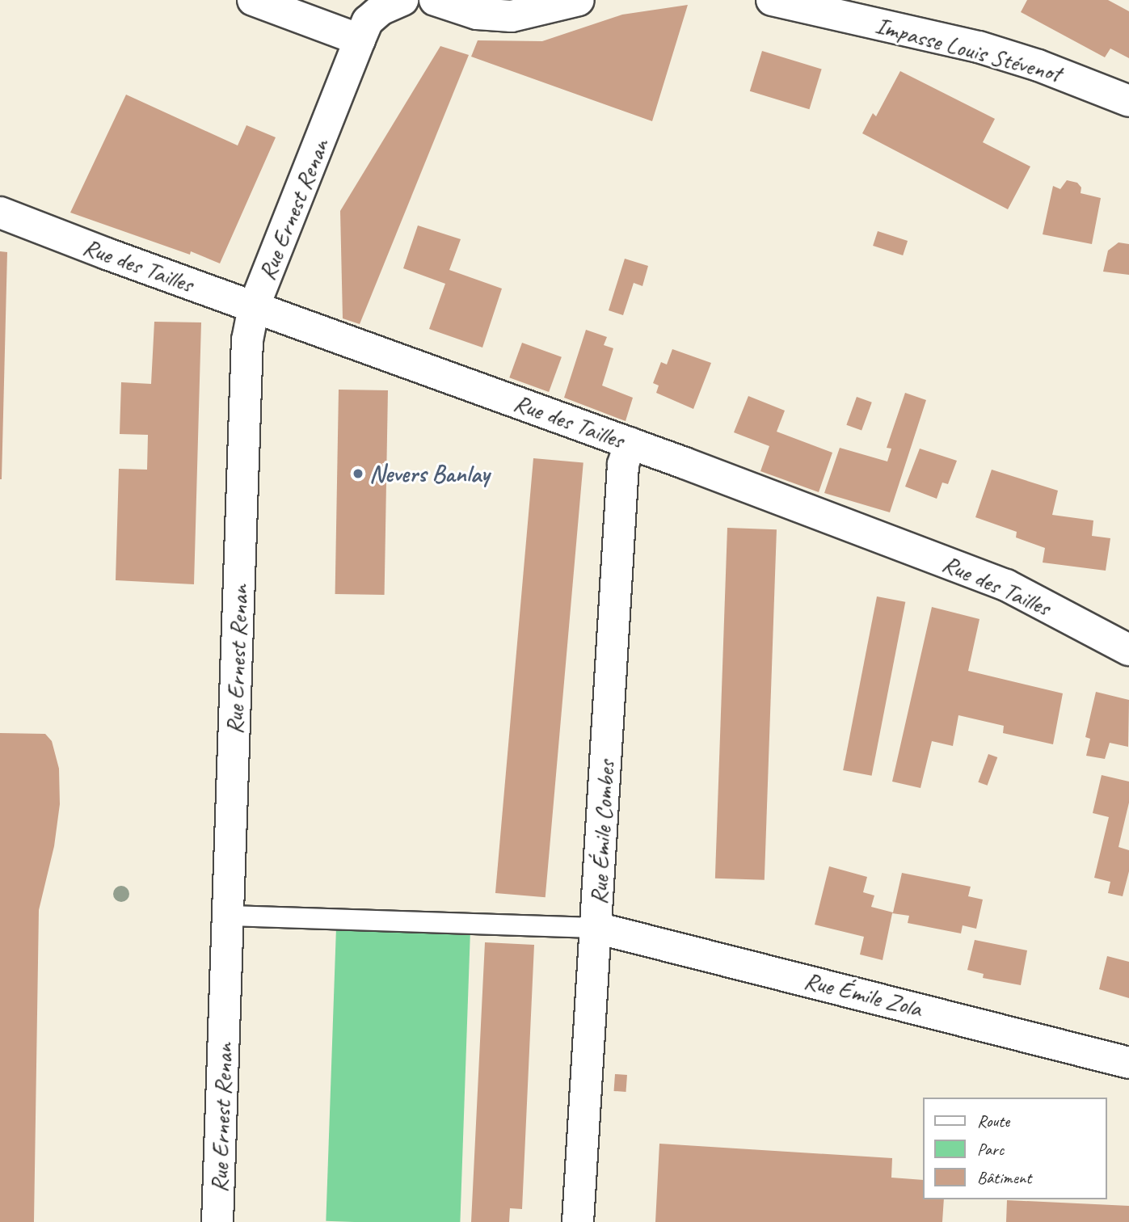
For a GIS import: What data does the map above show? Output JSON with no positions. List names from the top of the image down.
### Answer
{
  "streets": {
    "street": [
      "Impasse Louis Stévenot",
      "Rue Ernest Renan",
      "Rue des Tailles",
      "Rue Émile Combes",
      "Rue Émile Zola"
    ]
  },
  "crossings": [
    ["Rue Ernest Renan", "Rue des Tailles"],
    ["Rue des Tailles", "Rue Émile Combes"],
    ["Rue Émile Combes", "Rue Émile Zola"]
  ],
  "places": ["Nevers Banlay"],
  "legend": ["Route", "Parc", "Bâtiment"]
}
